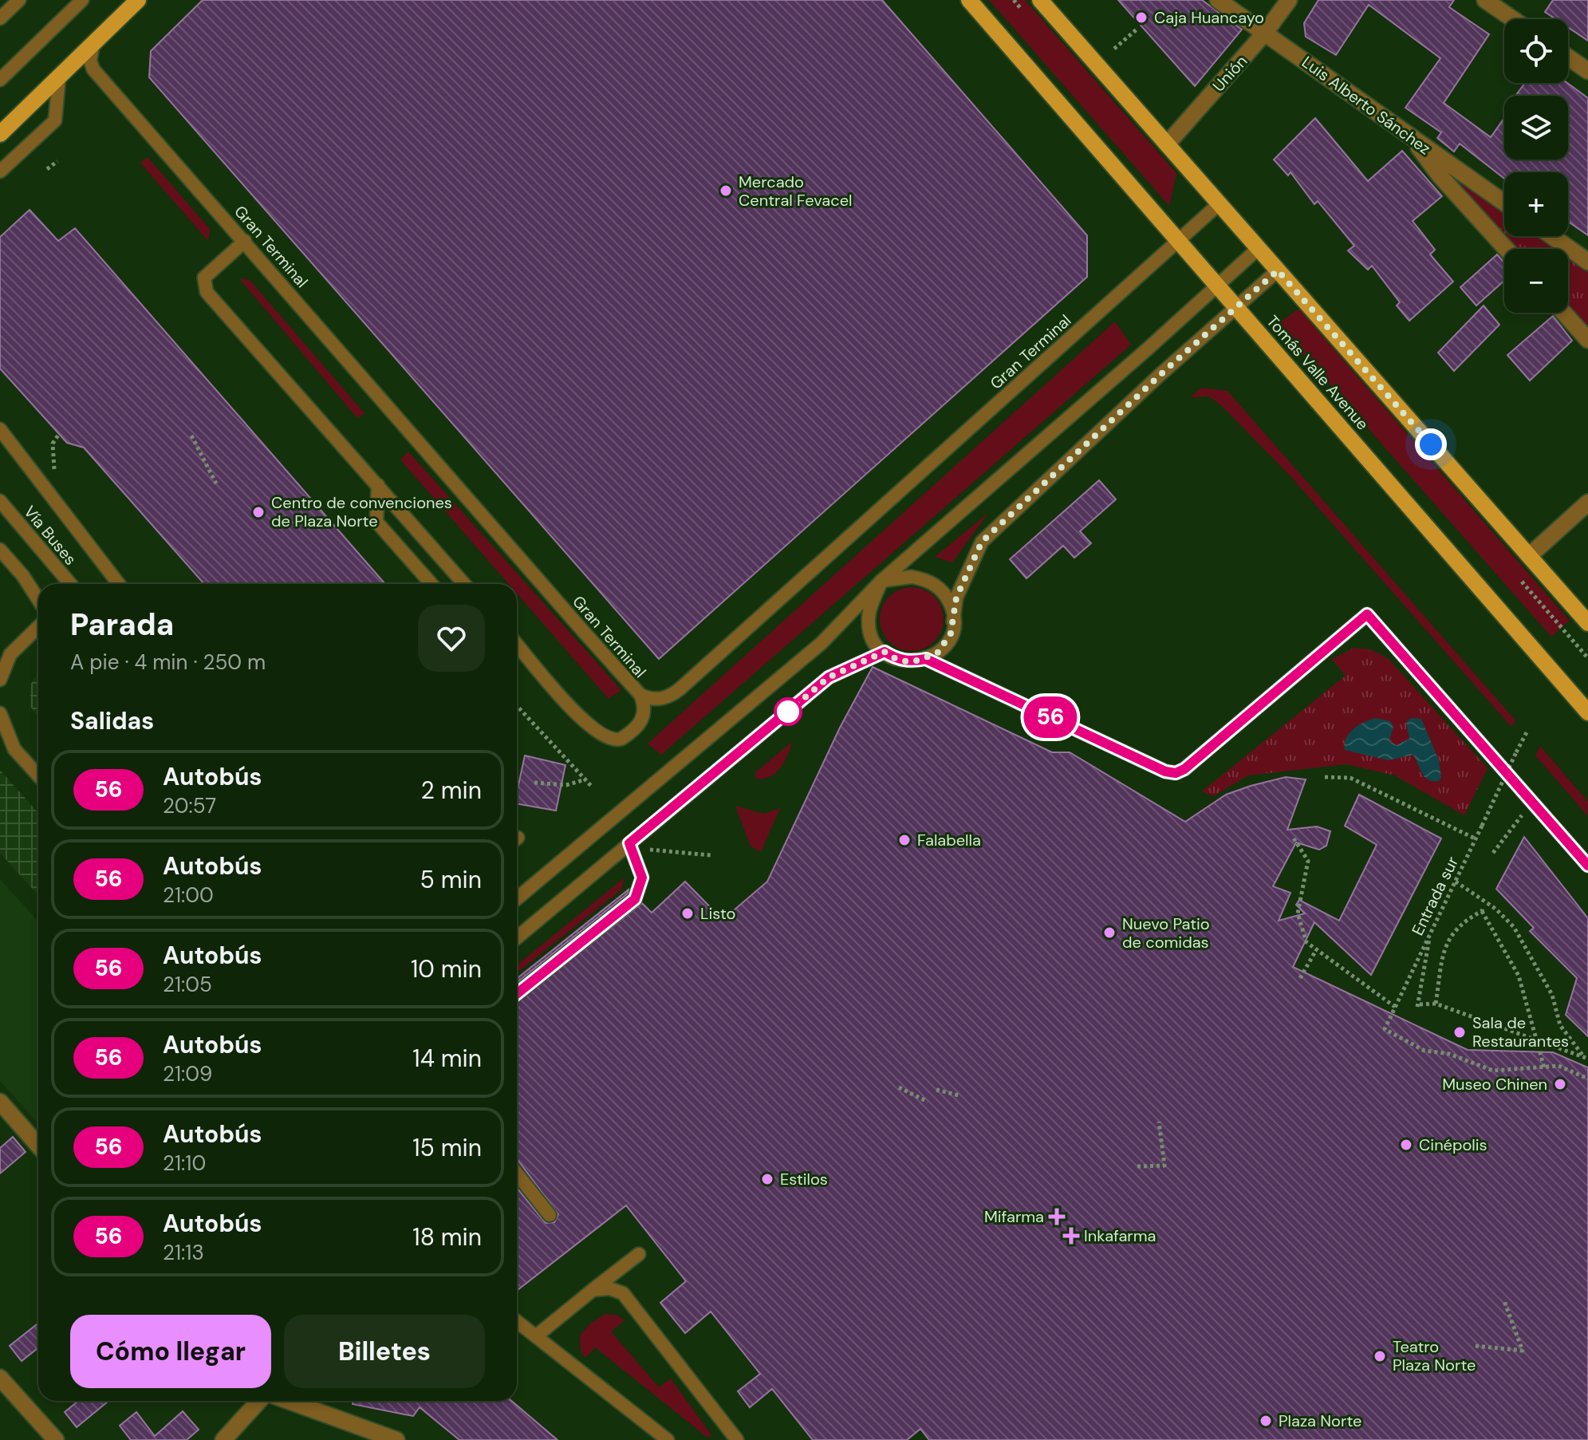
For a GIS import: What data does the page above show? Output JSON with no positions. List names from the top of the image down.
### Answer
{
  "streets": {
    "main road": ["Tomás Valle Avenue"],
    "street": ["Unión", "Luis Alberto Sánchez"],
    "lane": ["Gran Terminal", "Vía Buses"],
    "path": ["Entrada sur"]
  },
  "crossings": [
    ["Unión", "Luis Alberto Sánchez"],
    ["Gran Terminal", "Tomás Valle Avenue"]
  ],
  "places": {
    "other": [
      "Caja Huancayo",
      "Mercado Central Fevacel",
      "Centro de convenciones de Plaza Norte",
      "Falabella",
      "Listo",
      "Nuevo Patio de comidas",
      "Sala de Restaurantes",
      "Museo Chinen",
      "Cinépolis",
      "Estilos",
      "Teatro Plaza Norte",
      "Plaza Norte"
    ],
    "health": ["Mifarma", "Inkafarma"]
  },
  "lines": ["bus line 56"],
  "page": {
    "on_map": "56",
    "map_buttons": ["+", "−"],
    "heading": [
      ["Parada", "A pie · 4 min · 250 m"],
      "Salidas"
    ],
    "list": [
      {
        "mark": "56",
        "name": "Autobús",
        "note": "20:57",
        "value": "2 min"
      },
      {
        "mark": "56",
        "name": "Autobús",
        "note": "21:00",
        "value": "5 min"
      },
      {
        "mark": "56",
        "name": "Autobús",
        "note": "21:05",
        "value": "10 min"
      },
      {
        "mark": "56",
        "name": "Autobús",
        "note": "21:09",
        "value": "14 min"
      },
      {
        "mark": "56",
        "name": "Autobús",
        "note": "21:10",
        "value": "15 min"
      },
      {
        "mark": "56",
        "name": "Autobús",
        "note": "21:13",
        "value": "18 min"
      }
    ],
    "buttons": ["Cómo llegar", "Billetes"]
  }
}
